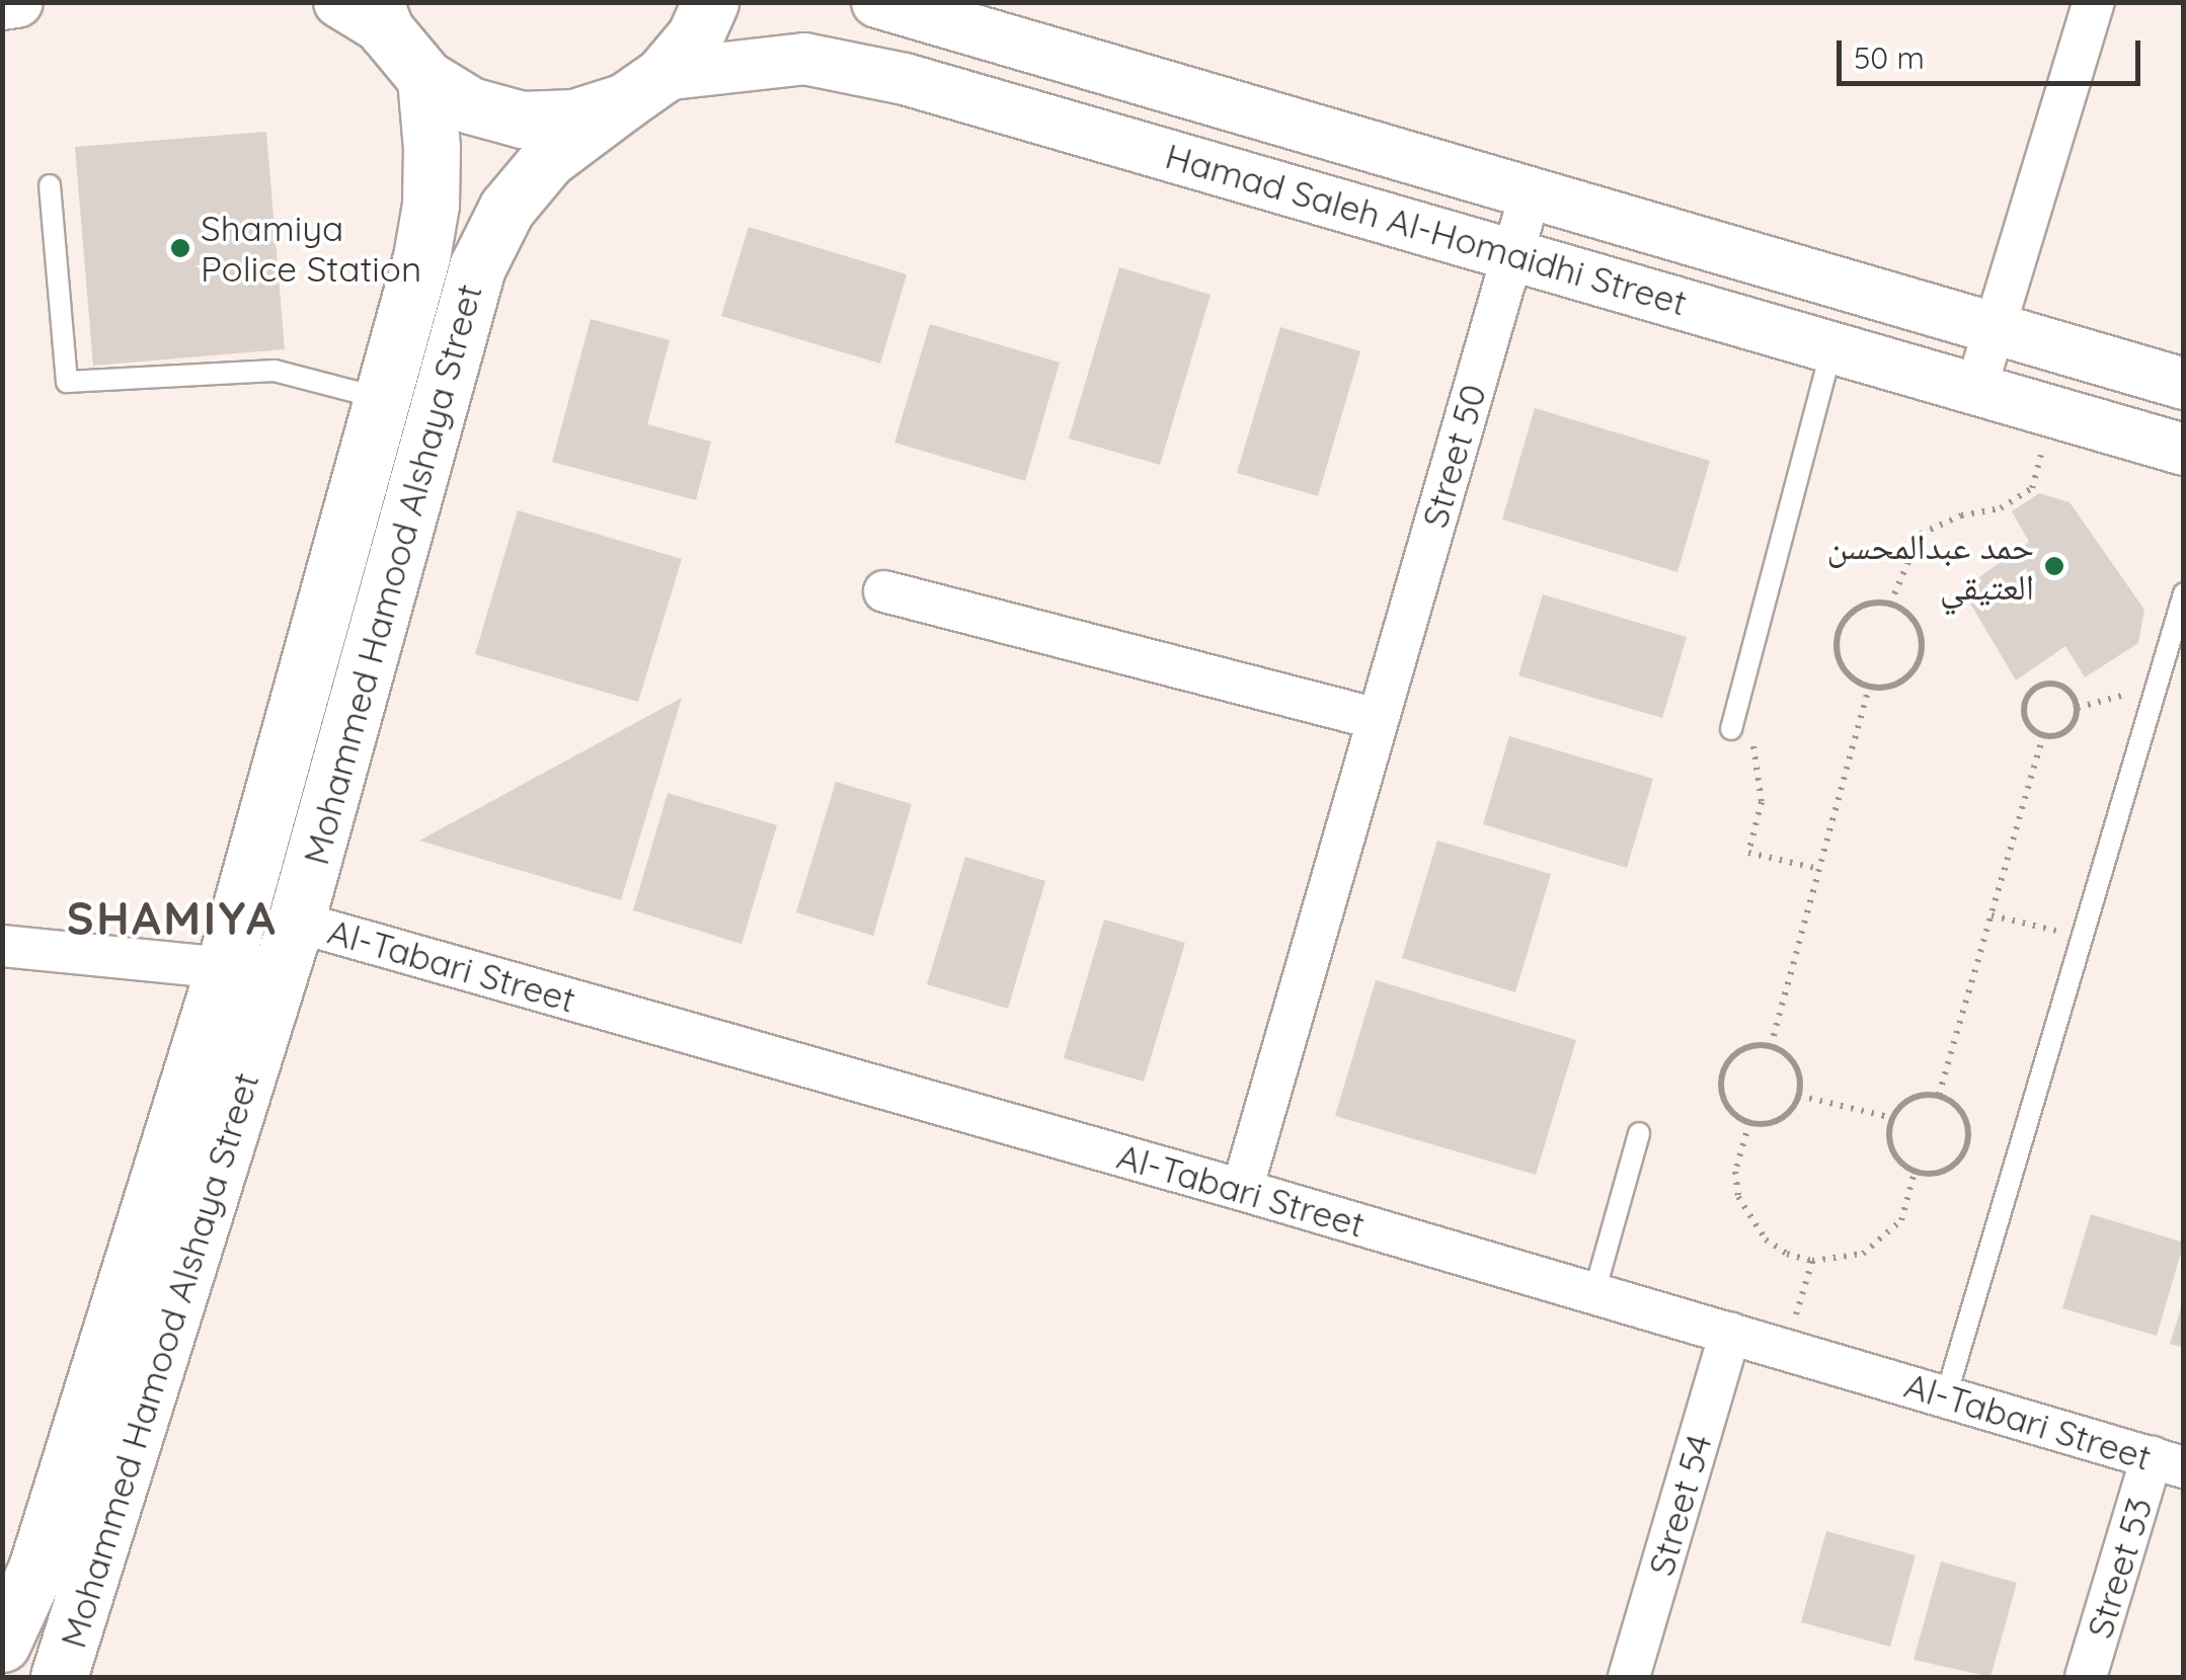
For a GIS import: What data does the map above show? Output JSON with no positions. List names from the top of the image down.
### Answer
{
  "streets": {
    "main road": ["Mohammed Hamood Alshaya Street"],
    "street": [
      "Hamad Saleh Al-Homaidhi Street",
      "Street 50",
      "Al-Tabari Street",
      "Street 54",
      "Street 53"
    ]
  },
  "crossings": [
    ["Hamad Saleh Al-Homaidhi Street", "Street 50"],
    ["Hamad Saleh Al-Homaidhi Street", "Mohammed Hamood Alshaya Street"],
    ["Street 50", "Al-Tabari Street"],
    ["Mohammed Hamood Alshaya Street", "Al-Tabari Street"],
    ["Al-Tabari Street", "Street 54"],
    ["Al-Tabari Street", "Street 53"]
  ],
  "districts": ["SHAMIYA"],
  "places": ["Shamiya Police Station", "حمد عبدالمحسن العتيقي"],
  "scale_bar": "50 m"
}
